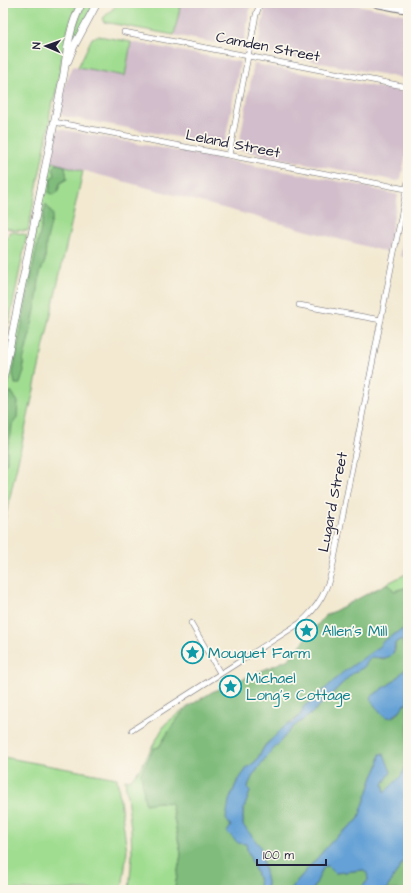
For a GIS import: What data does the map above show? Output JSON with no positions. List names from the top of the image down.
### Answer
{
  "streets": {
    "street": ["Camden Street", "Leland Street", "Lugard Street"]
  },
  "crossings": [
    ["Leland Street", "Lugard Street"]
  ],
  "places": {
    "place": ["Allen's Mill", "Mouquet Farm", "Michael Long's Cottage"]
  },
  "scale_bar": "100 m",
  "north": "left"
}
